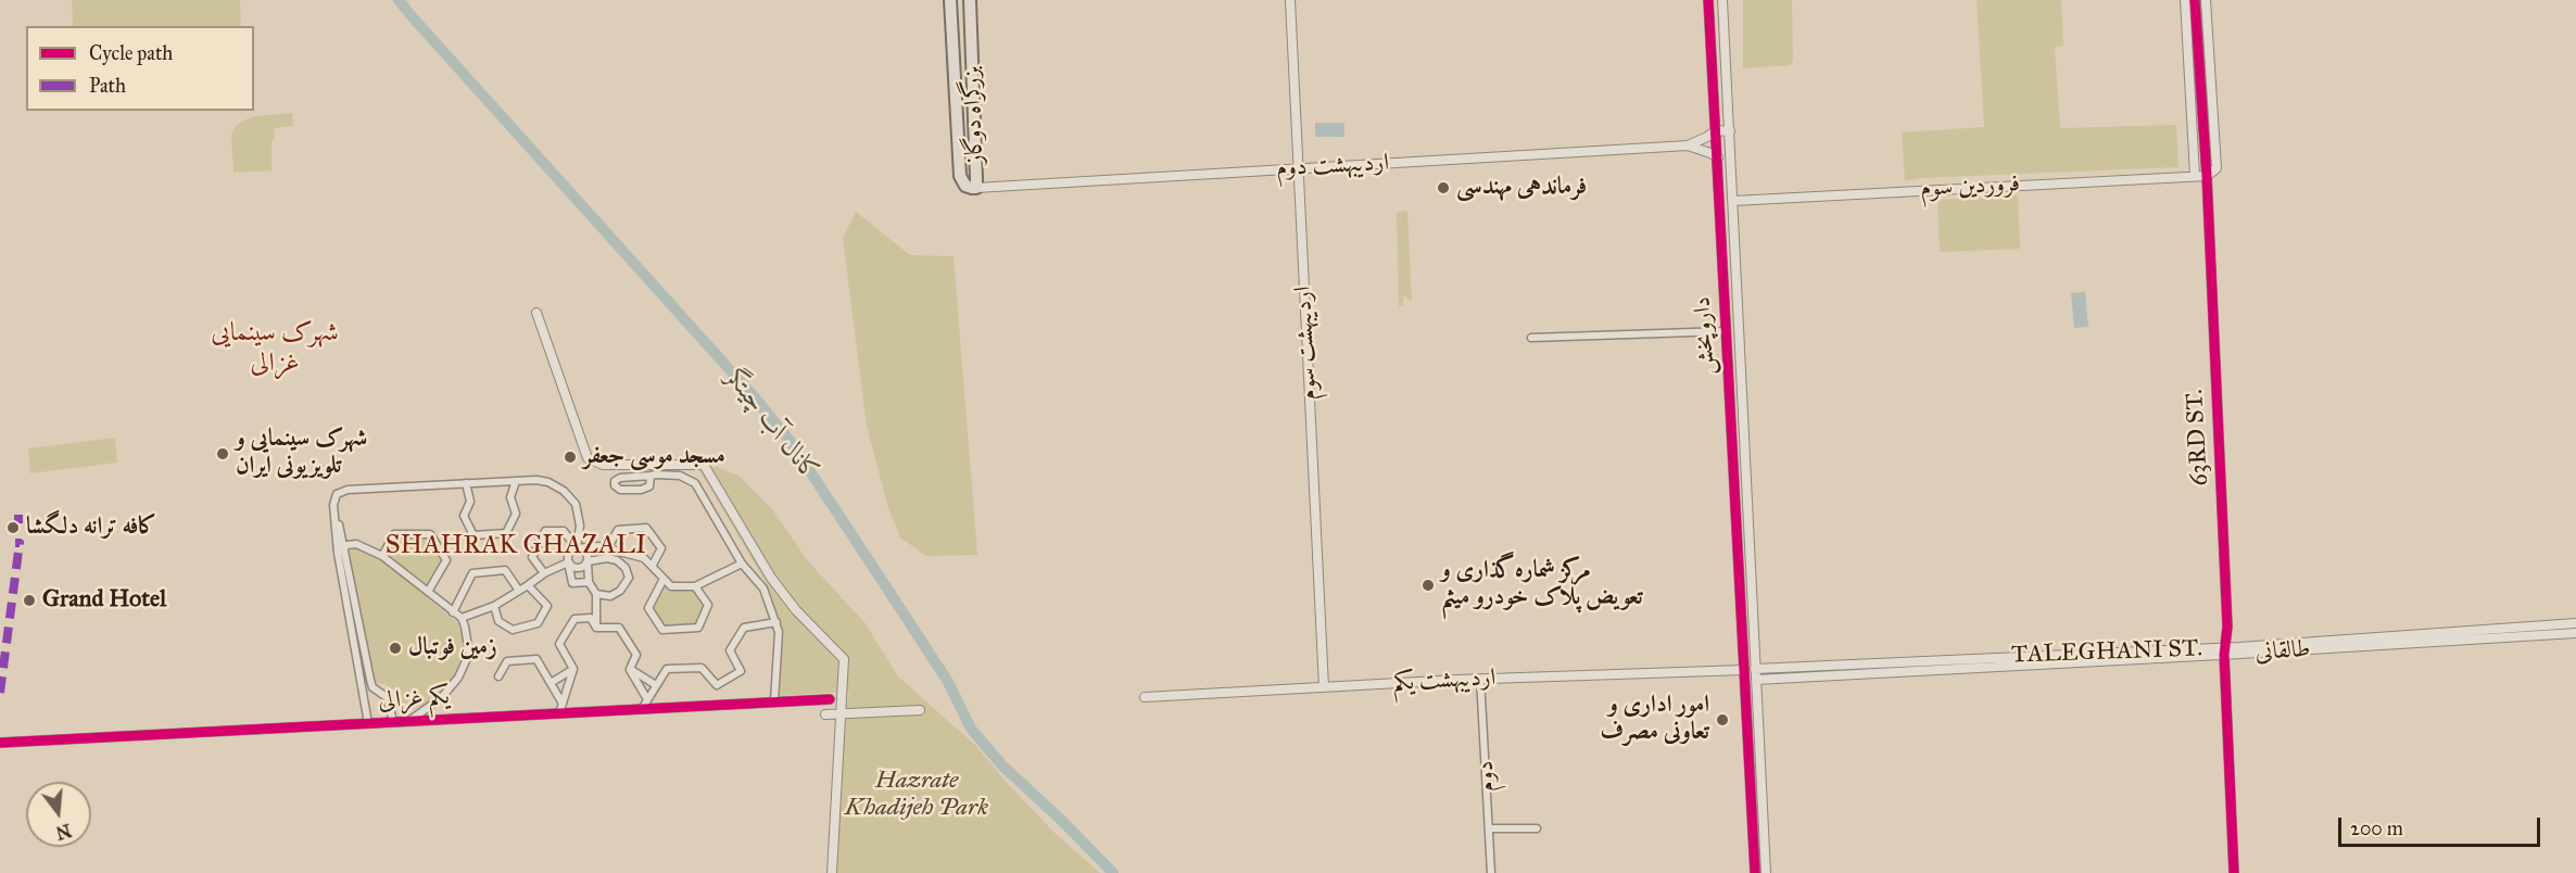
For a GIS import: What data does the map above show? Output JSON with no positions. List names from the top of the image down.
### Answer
{
  "streets": {
    "highway": ["بزرگراه دوگاز"],
    "street": [
      "اردیبهشت دوم",
      "فروردین سوم",
      "داروپخش",
      "اردیبهشت سوم",
      "63RD ST.",
      "طالقانی",
      "TALEGHANI ST.",
      "اردیبهشت یکم",
      "یکم غزالی",
      "دوم"
    ]
  },
  "crossings": [
    ["بزرگراه دوگاز", "اردیبهشت دوم"],
    ["اردیبهشت دوم", "داروپخش"],
    ["اردیبهشت دوم", "اردیبهشت سوم"],
    ["فروردین سوم", "63RD ST."],
    ["داروپخش", "اردیبهشت یکم"],
    ["اردیبهشت سوم", "اردیبهشت یکم"],
    ["63RD ST.", "طالقانی"],
    ["63RD ST.", "TALEGHANI ST."],
    ["طالقانی", "TALEGHANI ST."],
    ["اردیبهشت یکم", "دوم"]
  ],
  "districts": ["شهرک سینمایی غزالی", "SHAHRAK GHAZALI"],
  "water": ["کانال آب چیتگر"],
  "parks": ["Hazrate Khadijeh Park"],
  "places": [
    "فرماندهی مهندسی",
    "شهرک سینمایی و تلویزیونی ایران",
    "مسجد موسی جعفر",
    "کافه ترانه دلگشا",
    "مرکز شماره‌گذاری و تعویض پلاک خودرو میثم",
    "Grand Hotel",
    "زمین فوتبال",
    "امور اداری و تعاونی مصرف"
  ],
  "legend": ["Cycle path", "Path"],
  "scale_bar": "200 m",
  "north": "bottom"
}
